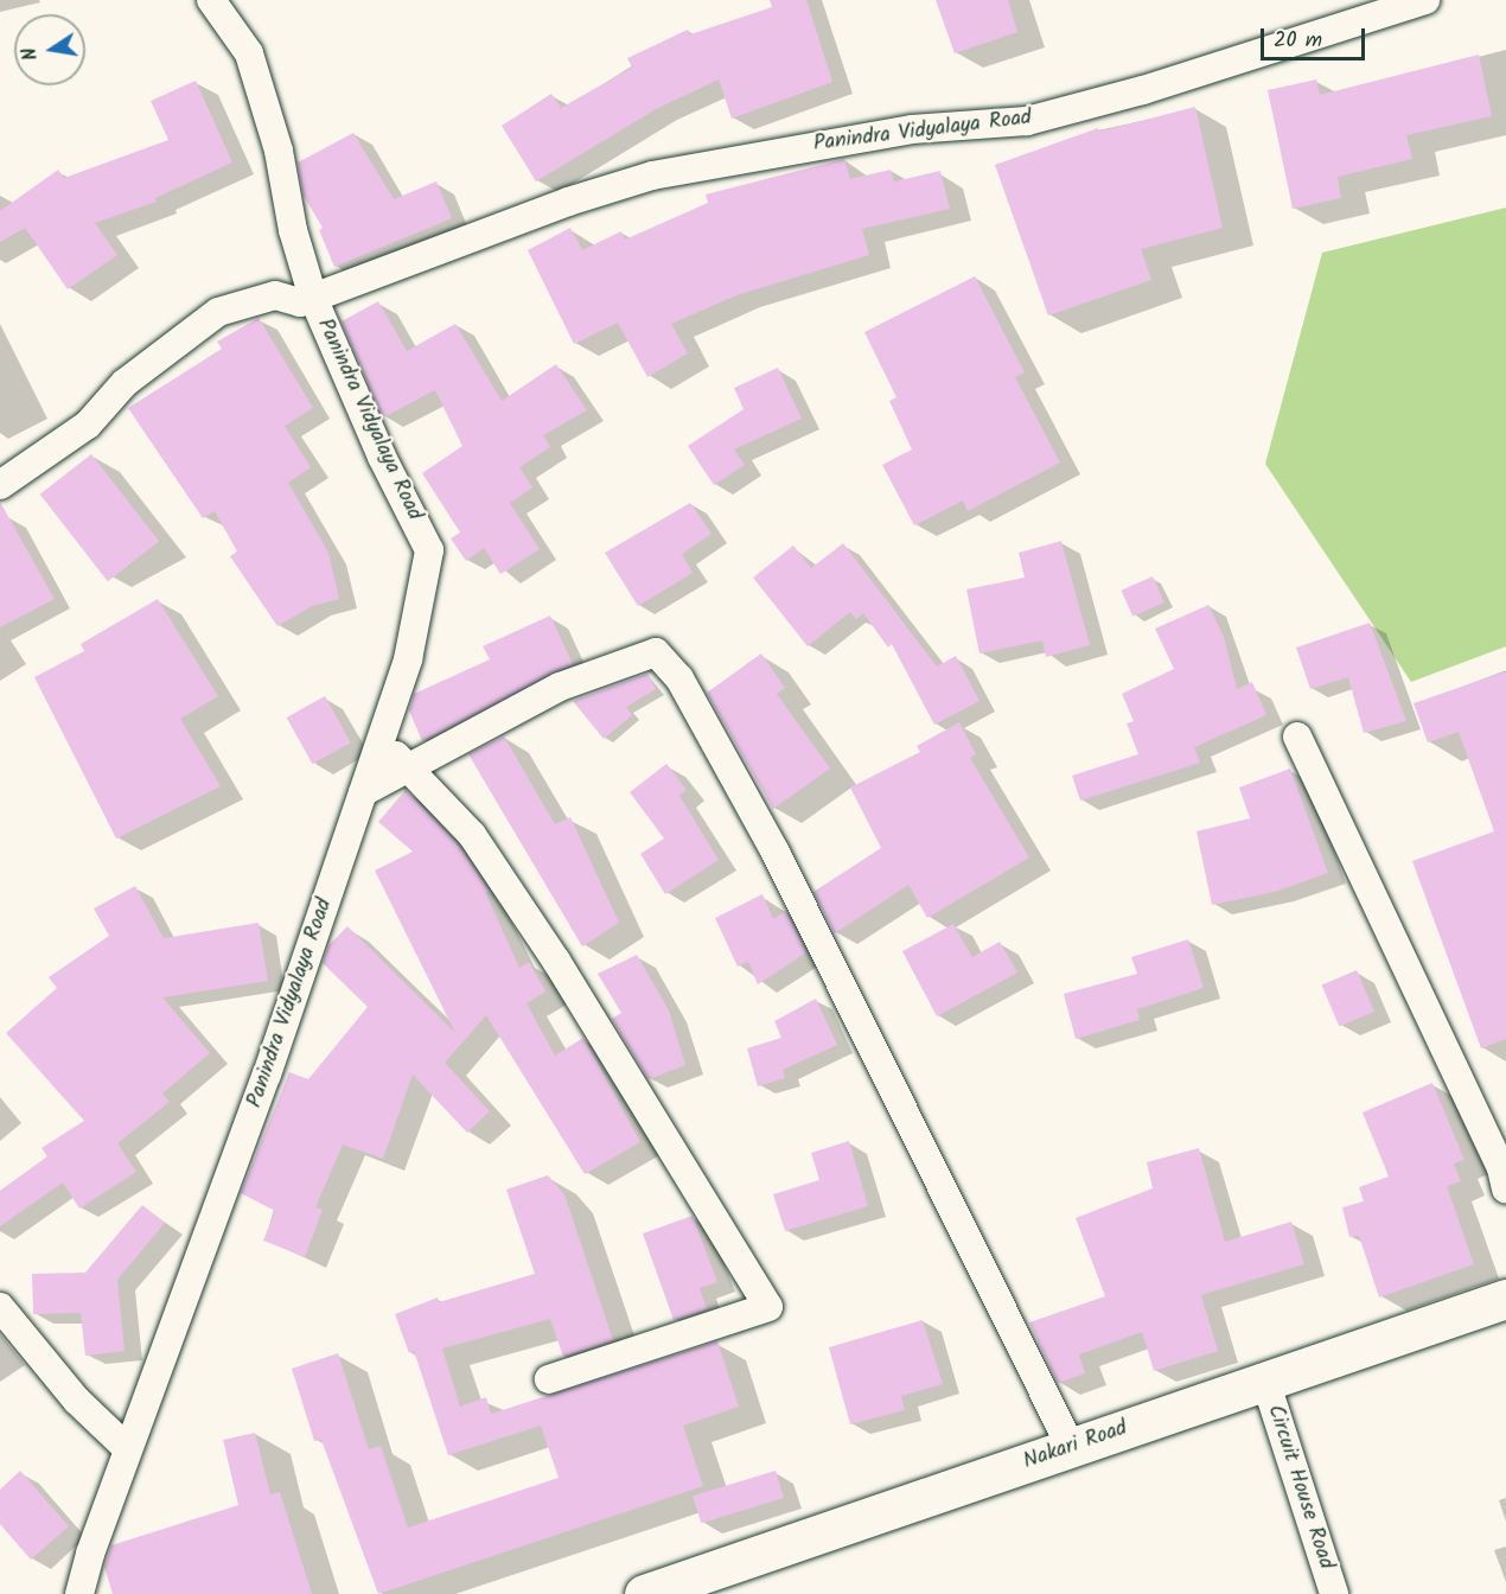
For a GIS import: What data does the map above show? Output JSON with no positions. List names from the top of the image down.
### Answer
{
  "streets": {
    "street": ["Panindra Vidyalaya Road", "Nakari Road", "Circuit House Road"]
  },
  "crossings": [
    ["Nakari Road", "Circuit House Road"]
  ],
  "scale_bar": "20 m",
  "north": "left"
}
